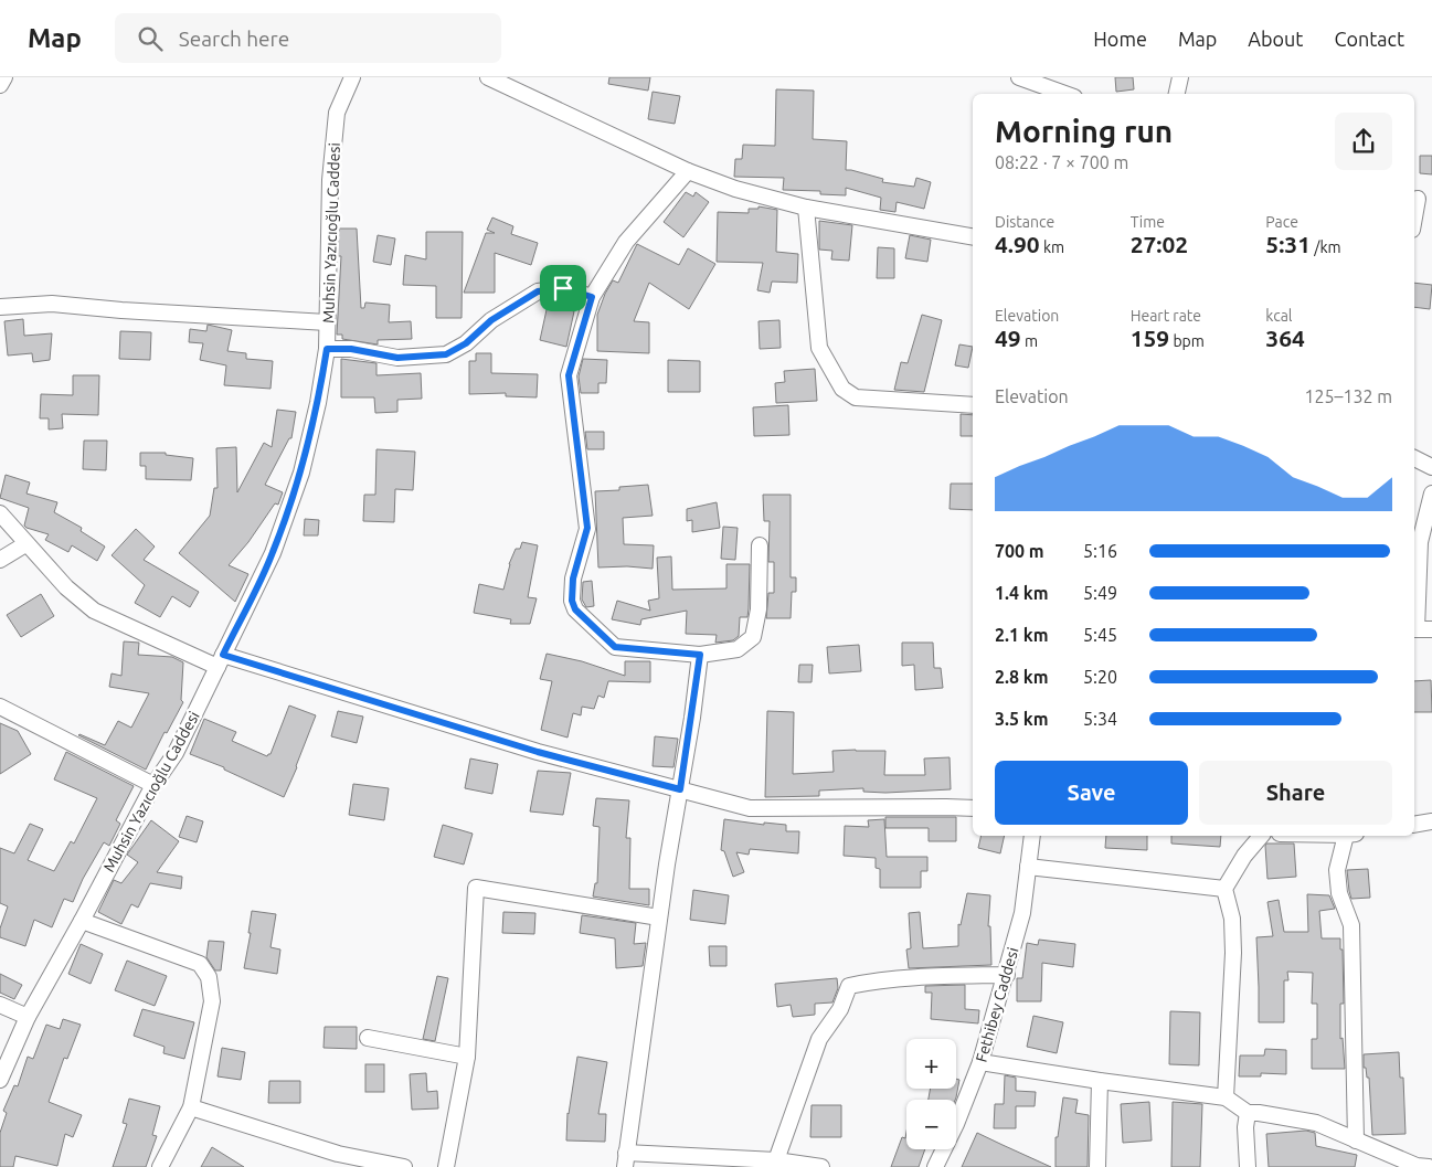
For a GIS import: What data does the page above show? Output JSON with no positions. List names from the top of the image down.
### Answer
{
  "streets": {
    "street": ["Muhsin Yazıcıoğlu Caddesi", "Fethibey Caddesi"]
  },
  "page": {
    "header": "Map",
    "search": "Search here",
    "nav": [
      "Home",
      "Map",
      "About",
      "Contact"
    ],
    "heading": ["Morning run", "08:22 · 7 × 700 m"],
    "stats": [
      ["Distance", "4.90 km"],
      ["Time", "27:02"],
      ["Pace", "5:31 /km"],
      ["Elevation", "49 m"],
      ["Heart rate", "159 bpm"],
      ["kcal", "364"]
    ],
    "chart": ["Elevation", "125–132 m"],
    "list": [
      {
        "name": "700 m",
        "note": "5:16"
      },
      {
        "name": "1.4 km",
        "note": "5:49"
      },
      {
        "name": "2.1 km",
        "note": "5:45"
      },
      {
        "name": "2.8 km",
        "note": "5:20"
      },
      {
        "name": "3.5 km",
        "note": "5:34"
      }
    ],
    "buttons": ["Save", "Share"],
    "map_buttons": ["+", "−"]
  }
}
